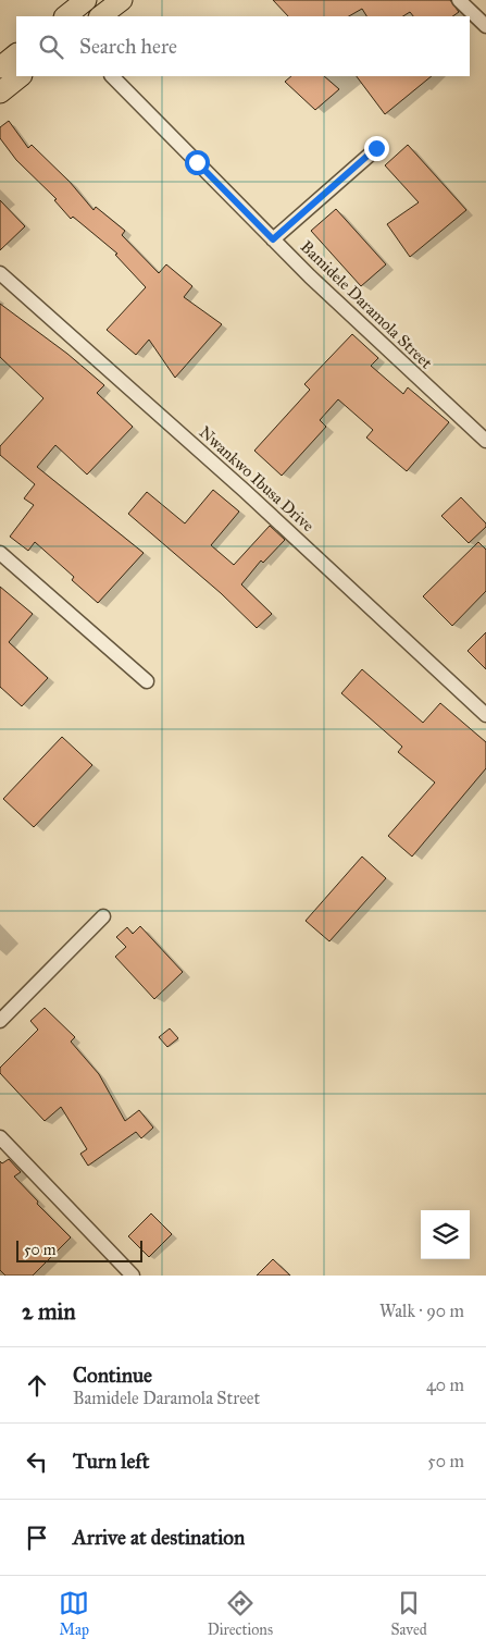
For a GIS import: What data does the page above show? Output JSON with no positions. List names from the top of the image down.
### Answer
{
  "streets": {
    "street": ["Bamidele Daramola Street", "Nwankwo Ibusa Drive"]
  },
  "scale_bar": "50 m",
  "page": {
    "search": "Search here",
    "scale": "50 m",
    "heading": ["2 min", "Walk · 90 m"],
    "list": [
      ["Continue", "Bamidele Daramola Street", "40 m"],
      ["Turn left", "50 m"],
      "Arrive at destination"
    ],
    "nav": ["Map", "Directions", "Saved"]
  }
}
